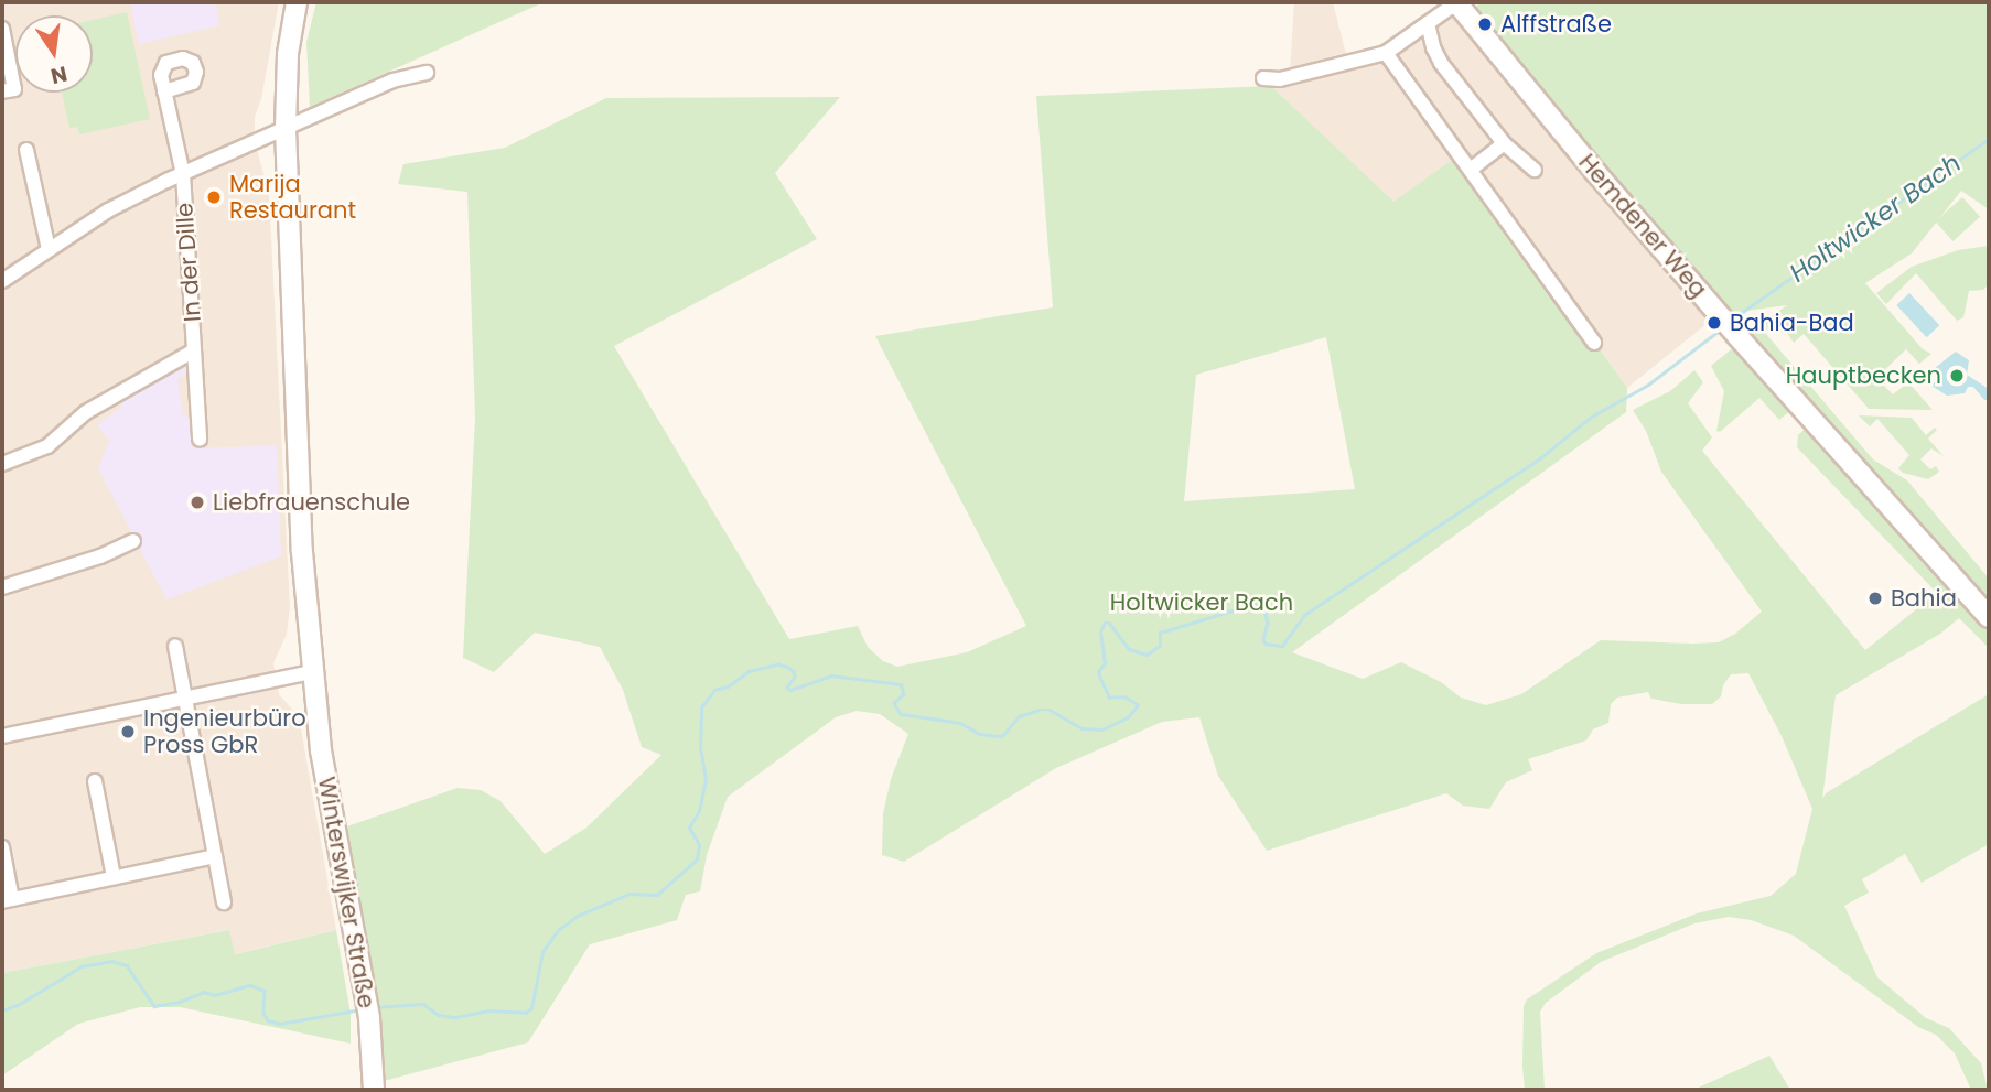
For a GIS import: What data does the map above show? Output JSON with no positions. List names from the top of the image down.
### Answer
{
  "streets": {
    "main road": ["Hemdener Weg", "Winterswijker Straße"],
    "street": ["In der Dille"]
  },
  "water": ["Holtwicker Bach"],
  "parks": ["Holtwicker Bach"],
  "places": [
    "Alffstraße",
    "Marija Restaurant",
    "Bahia-Bad",
    "Hauptbecken",
    "Liebfrauenschule",
    "Bahia",
    "Ingenieurbüro Pross GbR"
  ],
  "north": "bottom"
}
